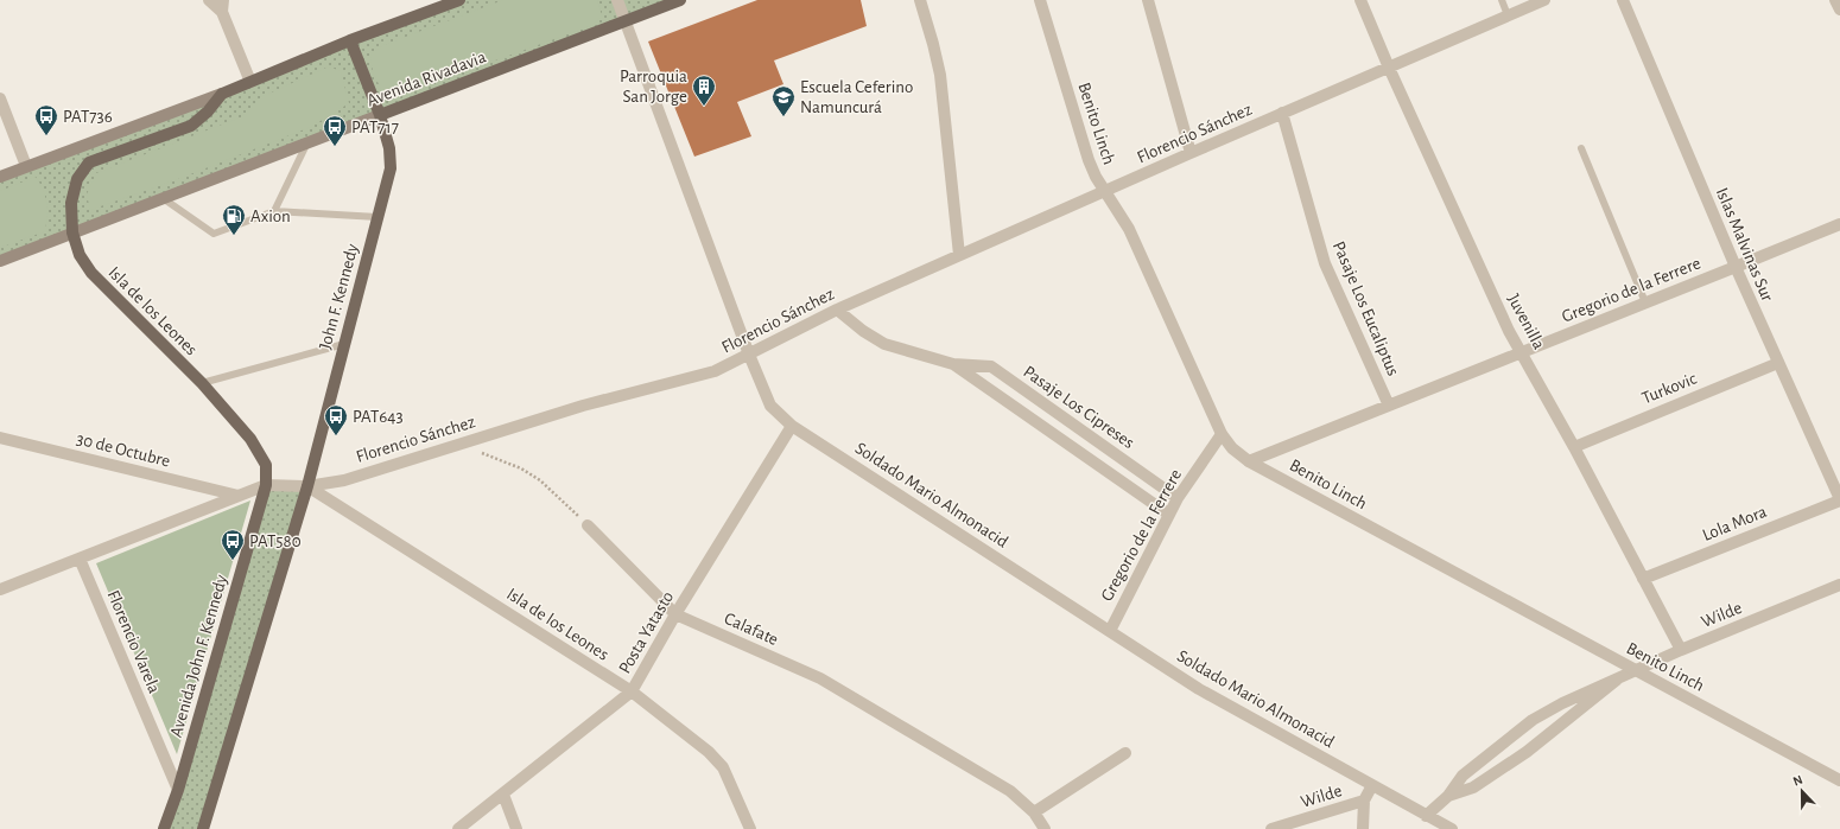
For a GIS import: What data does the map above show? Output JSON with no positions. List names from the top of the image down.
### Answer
{
  "streets": {
    "main road": [
      "Avenida Rivadavia",
      "John F. Kennedy",
      "Isla de los Leones",
      "Avenida John F. Kennedy"
    ],
    "street": [
      "Benito Linch",
      "Florencio Sánchez",
      "Islas Malvinas Sur",
      "Gregorio de la Ferrere",
      "Pasaje Los Eucaliptus",
      "Juvenilla",
      "Turkovic",
      "Pasaje Los Cipreses",
      "30 de Octubre",
      "Soldado Mario Almonacid",
      "Lola Mora",
      "Wilde",
      "Calafate",
      "Posta Yatasto",
      "Florencio Varela"
    ]
  },
  "crossings": [
    ["Avenida Rivadavia", "John F. Kennedy"],
    ["Avenida Rivadavia", "Isla de los Leones"],
    ["Avenida Rivadavia", "Soldado Mario Almonacid"],
    ["Benito Linch", "Florencio Sánchez"],
    ["Benito Linch", "Gregorio de la Ferrere"],
    ["Benito Linch", "Wilde"],
    ["Florencio Sánchez", "John F. Kennedy"],
    ["Florencio Sánchez", "Pasaje Los Eucaliptus"],
    ["Florencio Sánchez", "Isla de los Leones"],
    ["Florencio Sánchez", "Juvenilla"],
    ["Florencio Sánchez", "Pasaje Los Cipreses"],
    ["Florencio Sánchez", "30 de Octubre"],
    ["Florencio Sánchez", "Soldado Mario Almonacid"],
    ["Florencio Sánchez", "Florencio Varela"],
    ["Florencio Sánchez", "Avenida John F. Kennedy"],
    ["Islas Malvinas Sur", "Gregorio de la Ferrere"],
    ["Islas Malvinas Sur", "Turkovic"],
    ["Islas Malvinas Sur", "Lola Mora"],
    ["Gregorio de la Ferrere", "Pasaje Los Eucaliptus"],
    ["Gregorio de la Ferrere", "Juvenilla"],
    ["Gregorio de la Ferrere", "Pasaje Los Cipreses"],
    ["Gregorio de la Ferrere", "Soldado Mario Almonacid"],
    ["John F. Kennedy", "Isla de los Leones"],
    ["Isla de los Leones", "Posta Yatasto"],
    ["Isla de los Leones", "Avenida John F. Kennedy"],
    ["Juvenilla", "Turkovic"],
    ["Juvenilla", "Lola Mora"],
    ["Juvenilla", "Wilde"],
    ["Soldado Mario Almonacid", "Wilde"],
    ["Soldado Mario Almonacid", "Posta Yatasto"],
    ["Calafate", "Posta Yatasto"],
    ["Florencio Varela", "Avenida John F. Kennedy"]
  ],
  "places": {
    "building": ["Parroquia San Jorge"],
    "school or university": ["Escuela Ceferino Namuncurá"],
    "bus stop": [
      "PAT736",
      "PAT717",
      "PAT643",
      "PAT580"
    ],
    "fuel station": ["Axion"]
  },
  "north": "top"
}
